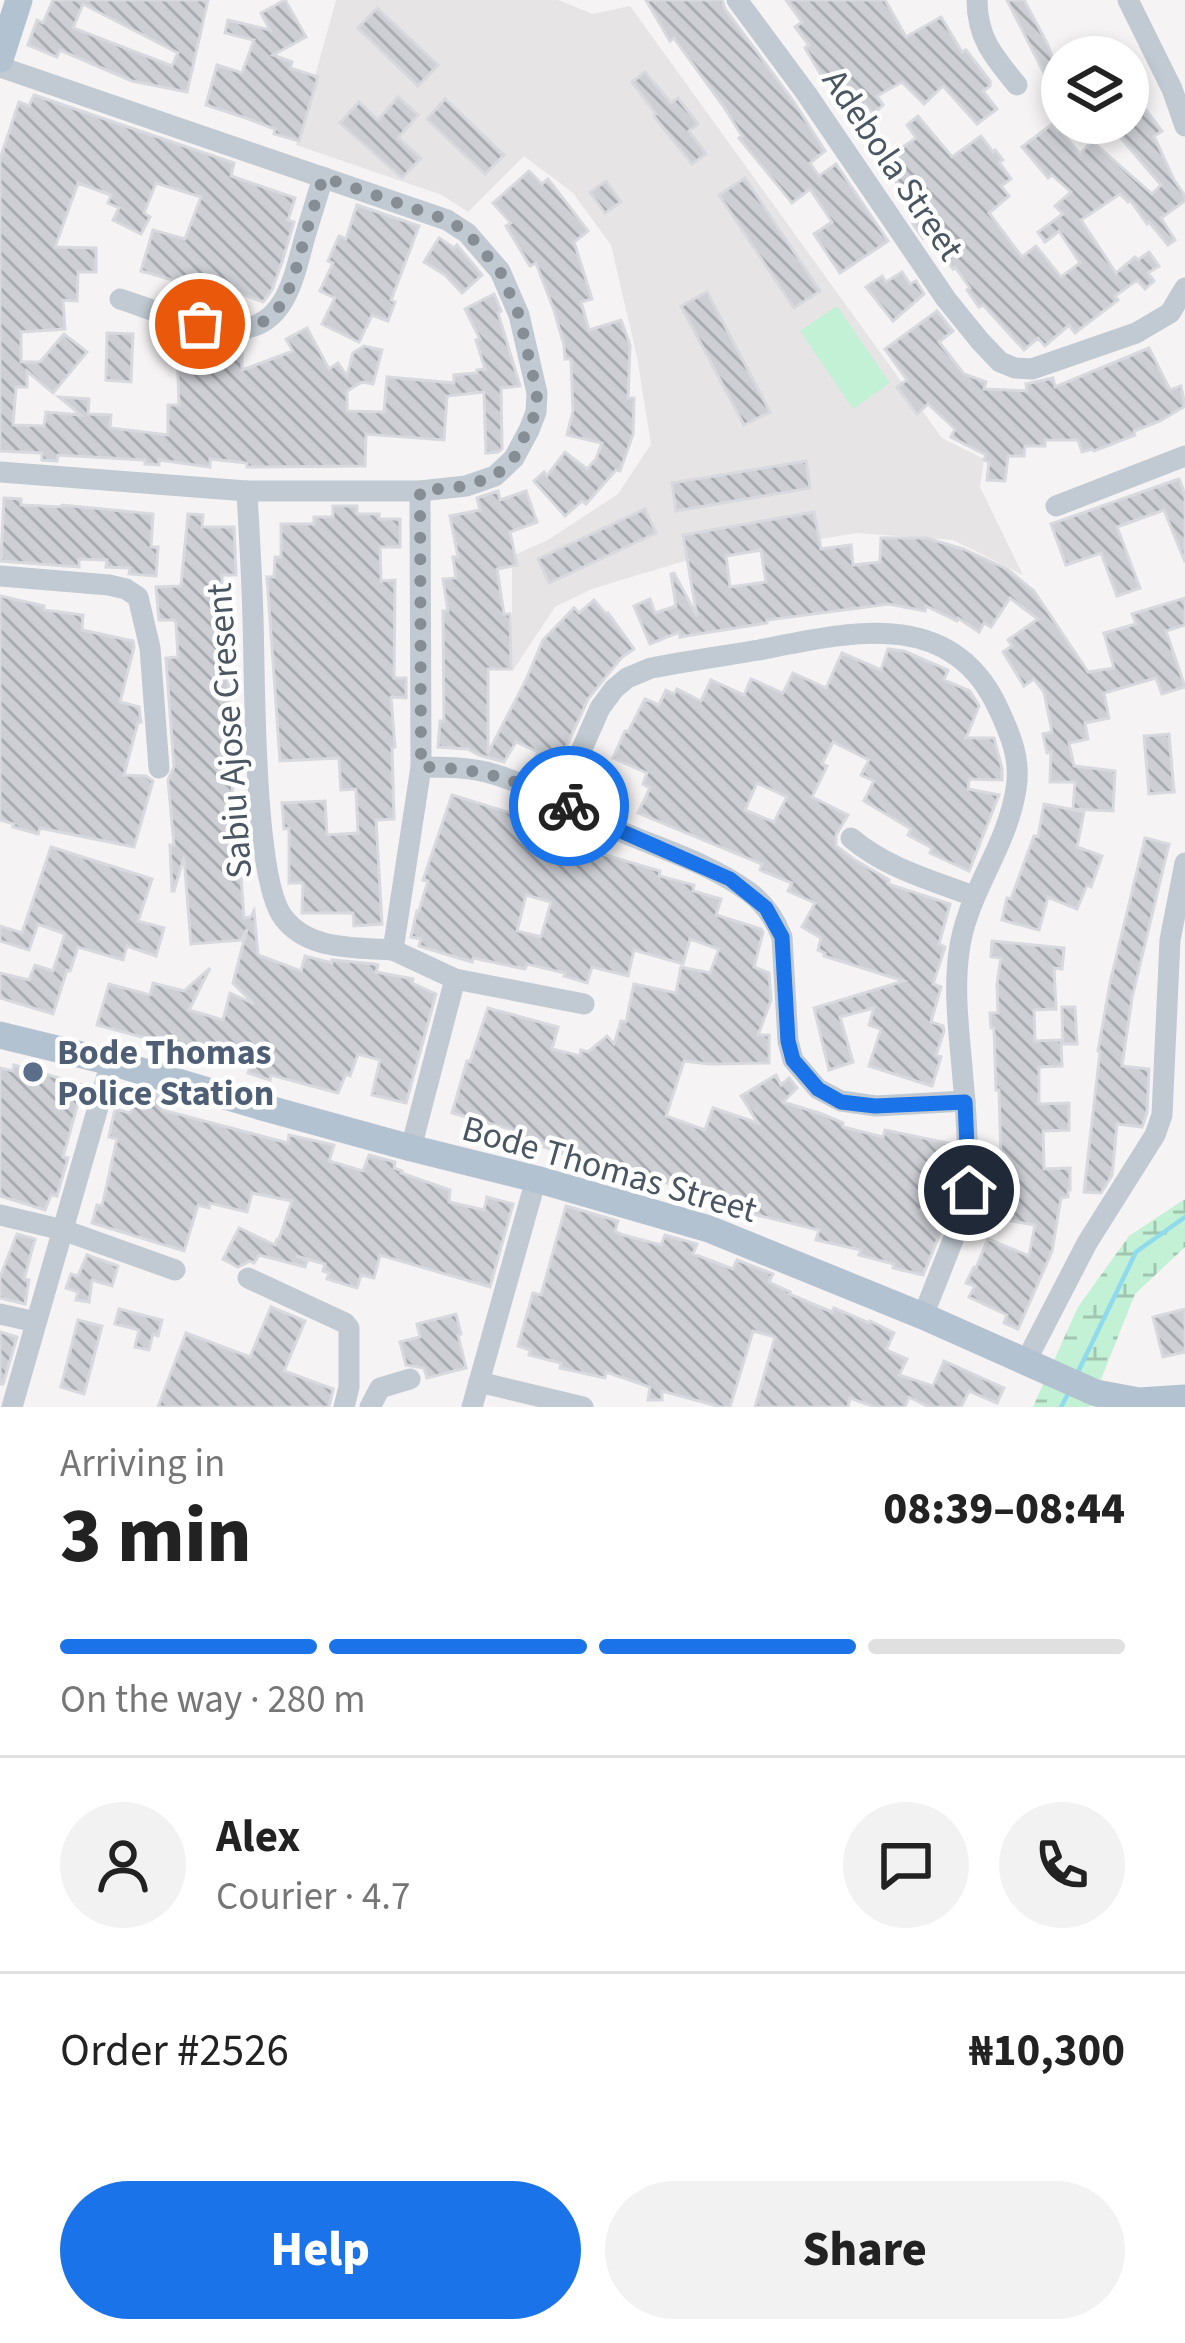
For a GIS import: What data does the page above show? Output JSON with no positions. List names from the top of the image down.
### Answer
{
  "streets": {
    "main road": ["Bode Thomas Street"],
    "street": ["Adebola Street", "Sabiu Ajose Cresent"]
  },
  "places": ["Bode Thomas Police Station"],
  "page": {
    "heading": ["3 min", "Arriving in", "08:39–08:44"],
    "panel": [
      "Alex",
      "Courier · 4.7",
      "Order #2526",
      "₦10,300"
    ],
    "bar": "On the way · 280 m",
    "buttons": ["Help", "Share"]
  }
}
